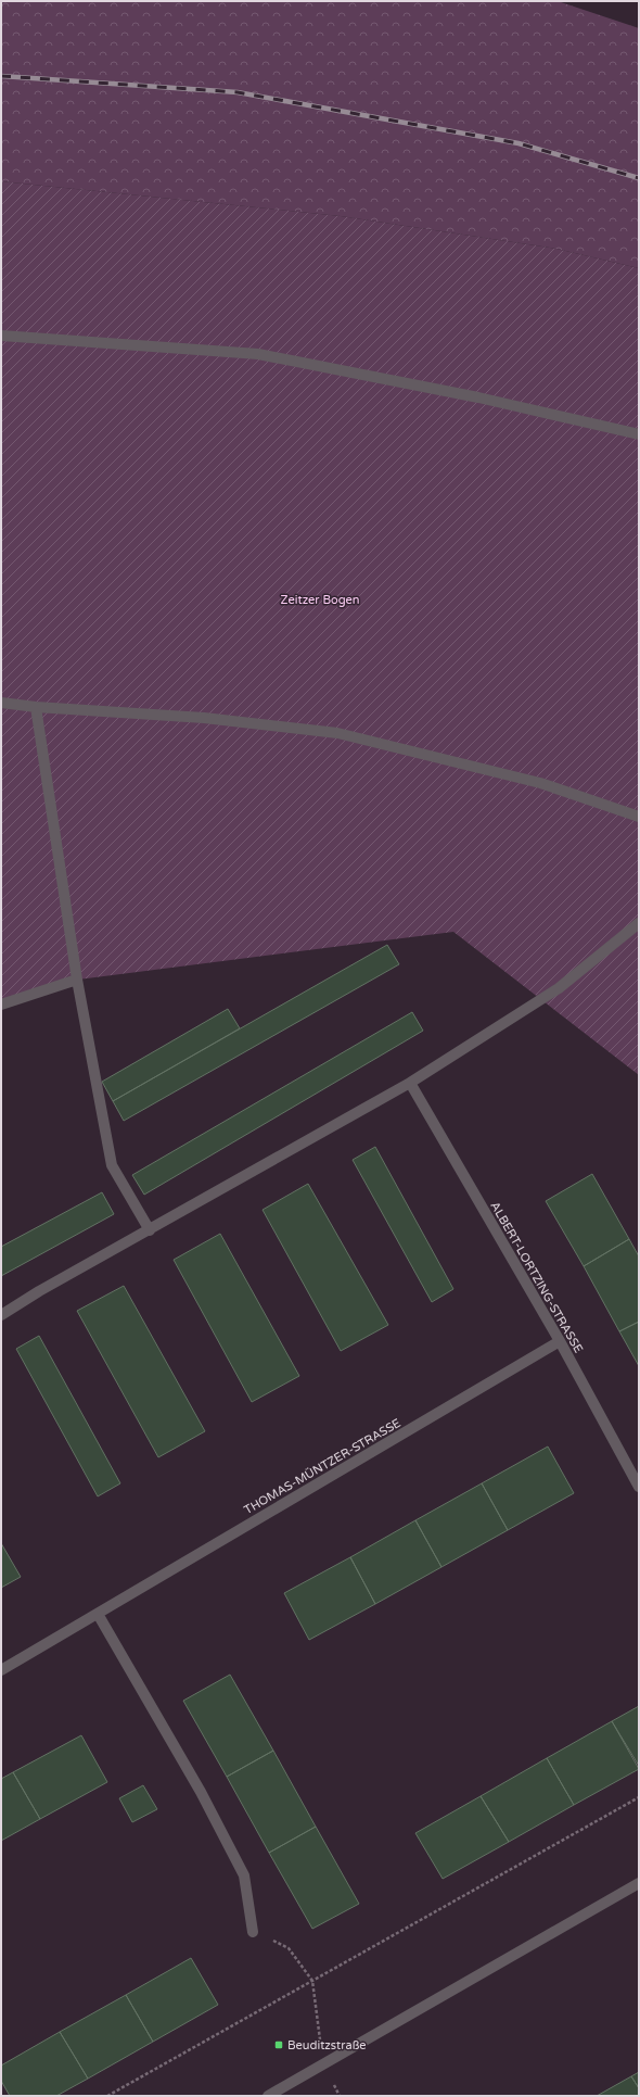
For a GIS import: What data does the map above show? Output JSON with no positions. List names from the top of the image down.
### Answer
{
  "streets": {
    "street": ["ALBERT-LORTZING-STRASSE", "THOMAS-MÜNTZER-STRASSE"]
  },
  "crossings": [
    ["ALBERT-LORTZING-STRASSE", "THOMAS-MÜNTZER-STRASSE"]
  ],
  "parks": ["Zeitzer Bogen"],
  "places": {
    "transit": ["Beuditzstraße"]
  }
}
